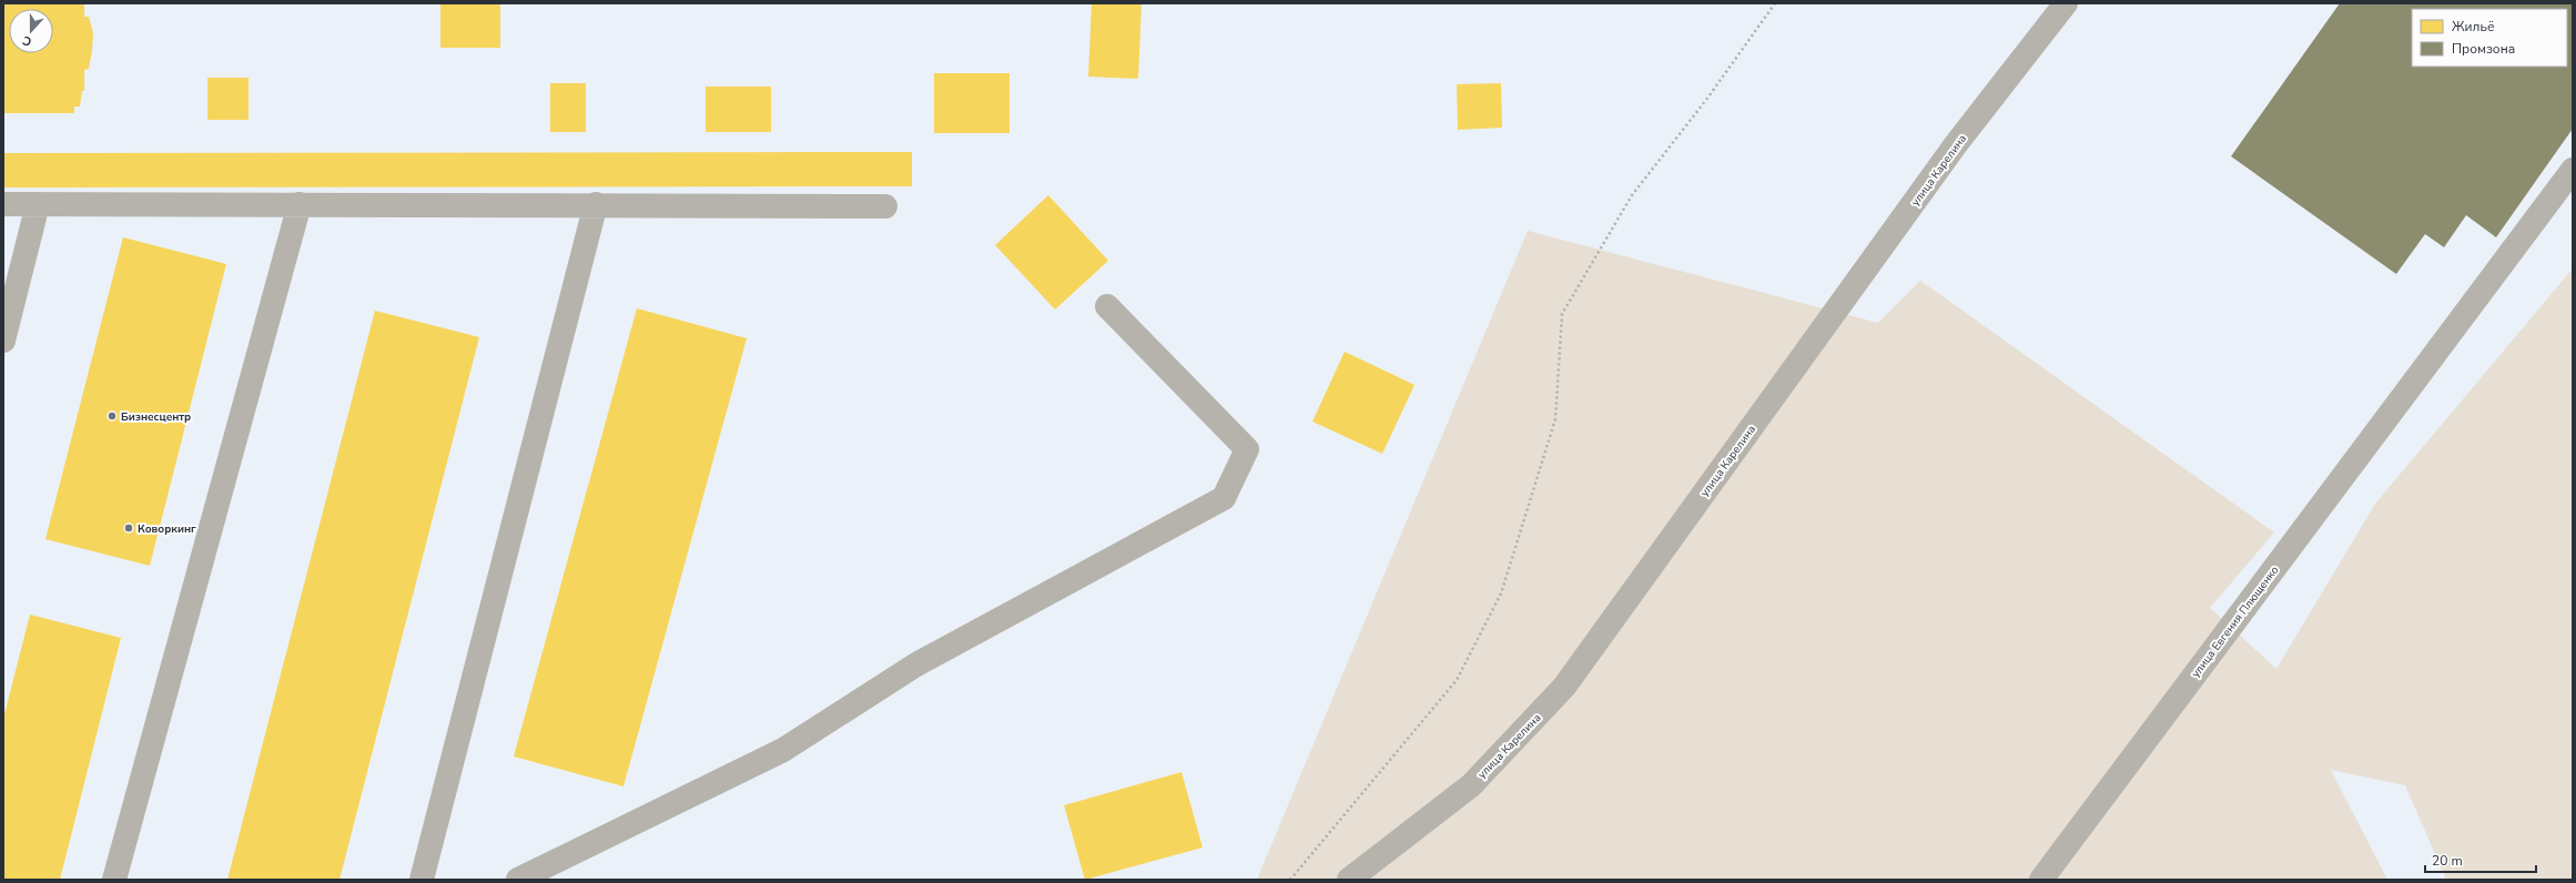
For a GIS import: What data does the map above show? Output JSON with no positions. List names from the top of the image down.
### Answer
{
  "streets": {
    "street": ["улица Карелина", "улица Евгения Плющенко"]
  },
  "places": ["Бизнесцентр", "Коворкинг"],
  "legend": ["Жильё", "Промзона"],
  "scale_bar": "20 m",
  "north": "bottom"
}
